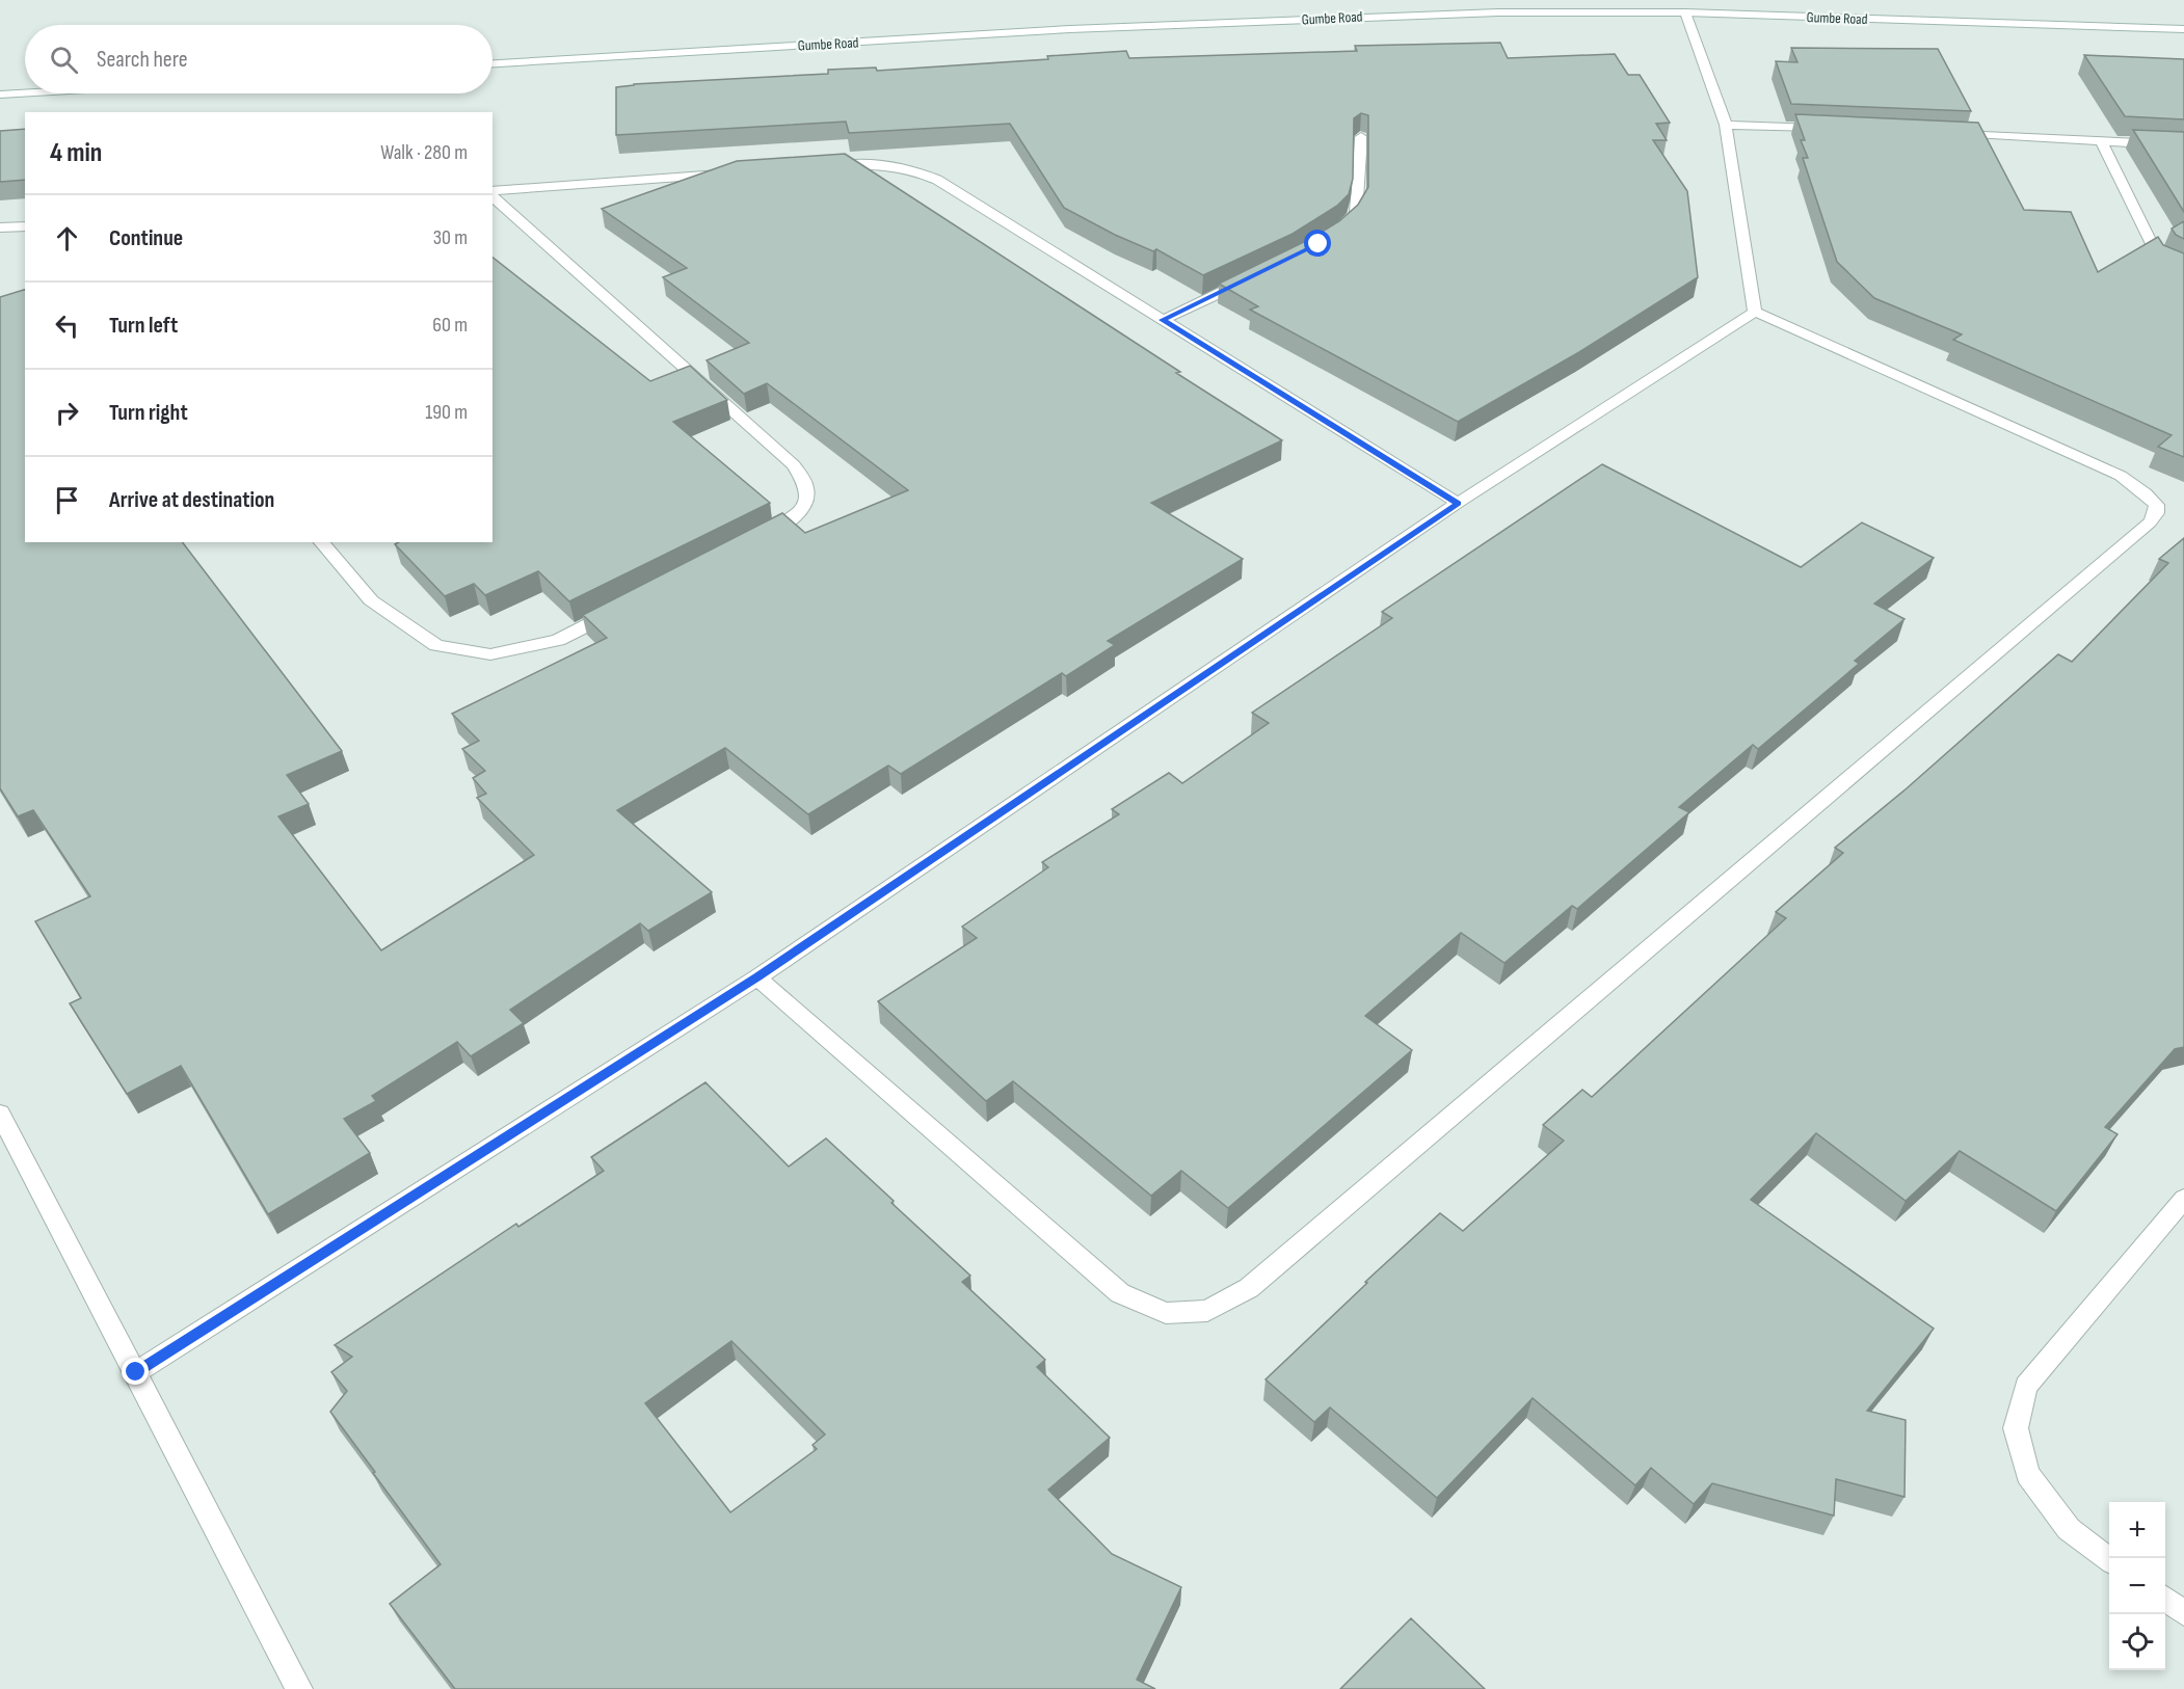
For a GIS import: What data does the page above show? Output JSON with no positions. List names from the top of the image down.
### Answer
{
  "streets": {
    "street": ["Gumbe Road"]
  },
  "page": {
    "search": "Search here",
    "heading": ["4 min", "Walk · 280 m"],
    "list": [
      ["Continue", "30 m"],
      ["Turn left", "60 m"],
      ["Turn right", "190 m"],
      "Arrive at destination"
    ],
    "map_buttons": ["+", "−"]
  }
}
